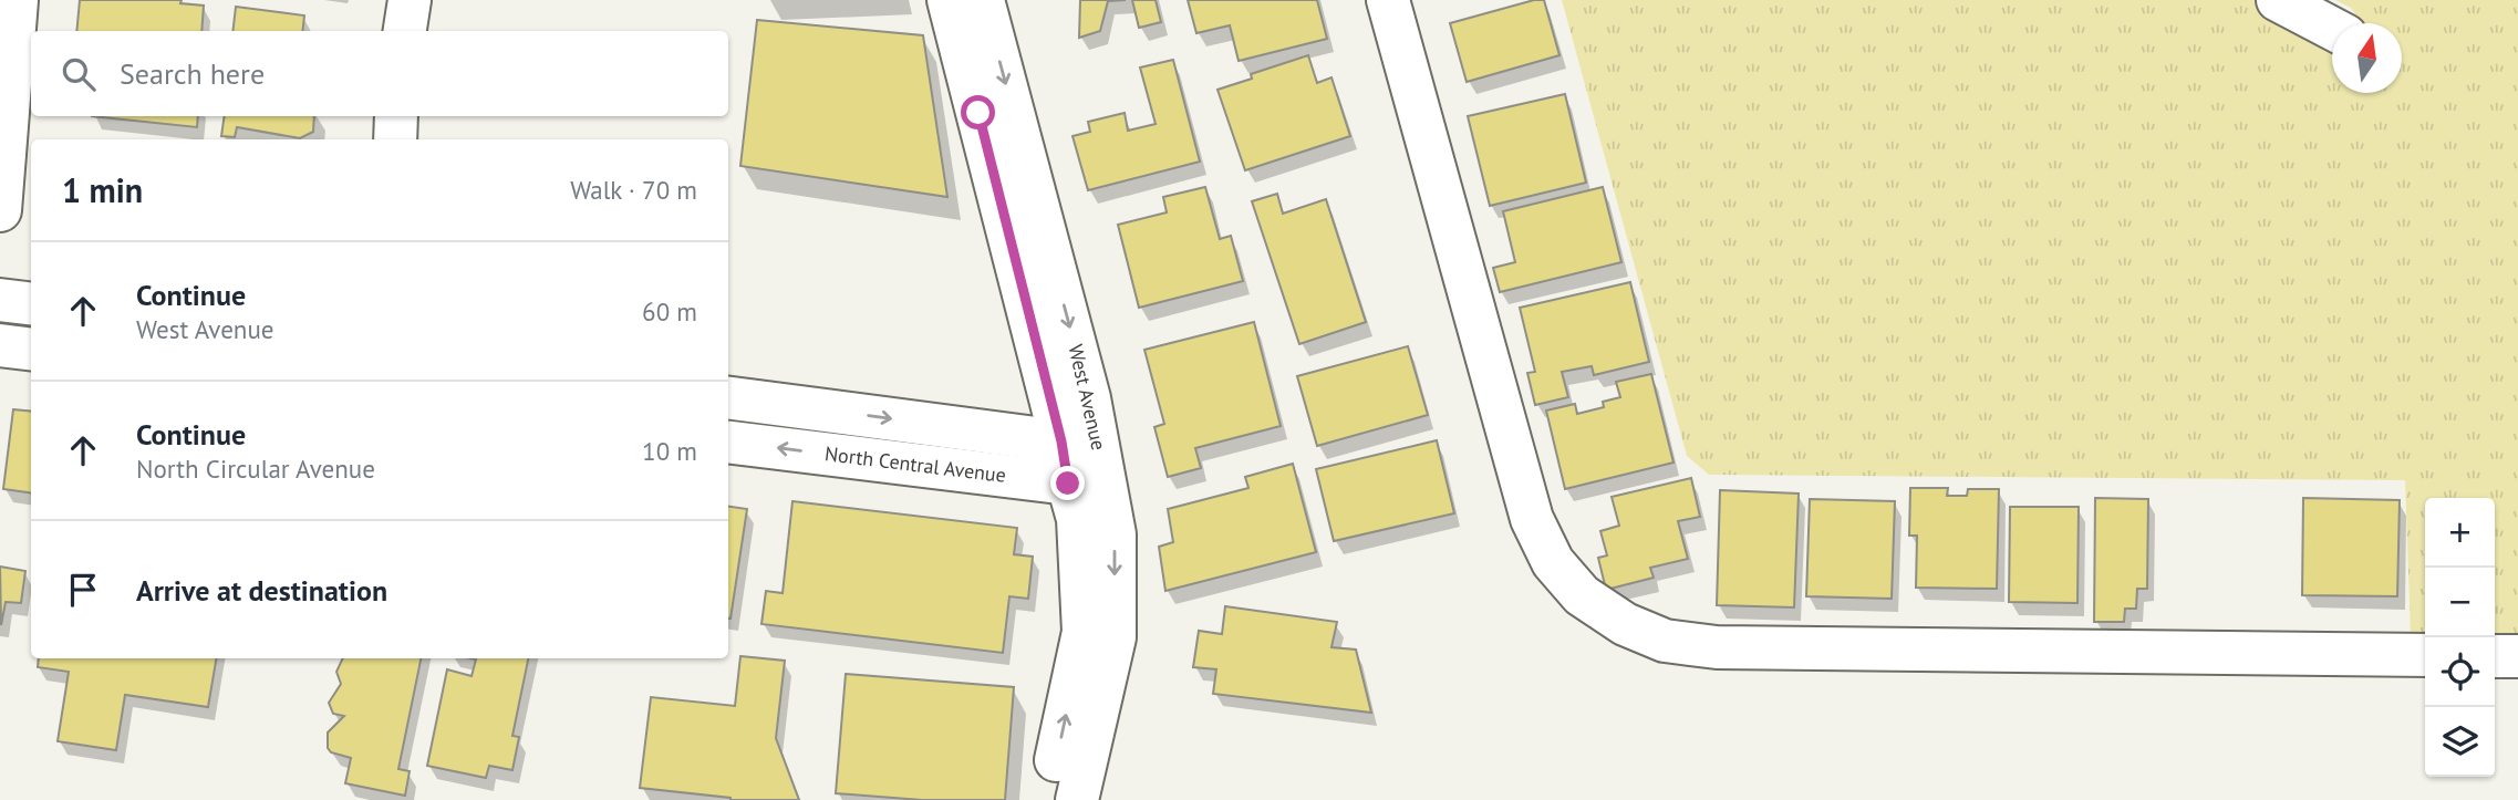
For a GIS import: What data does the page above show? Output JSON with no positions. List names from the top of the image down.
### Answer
{
  "streets": {
    "street": ["West Avenue", "North Central Avenue"]
  },
  "north": "top",
  "page": {
    "search": "Search here",
    "heading": ["1 min", "Walk · 70 m"],
    "list": [
      ["Continue", "West Avenue", "60 m"],
      ["Continue", "North Circular Avenue", "10 m"],
      "Arrive at destination"
    ],
    "map_buttons": ["+", "−"]
  }
}
